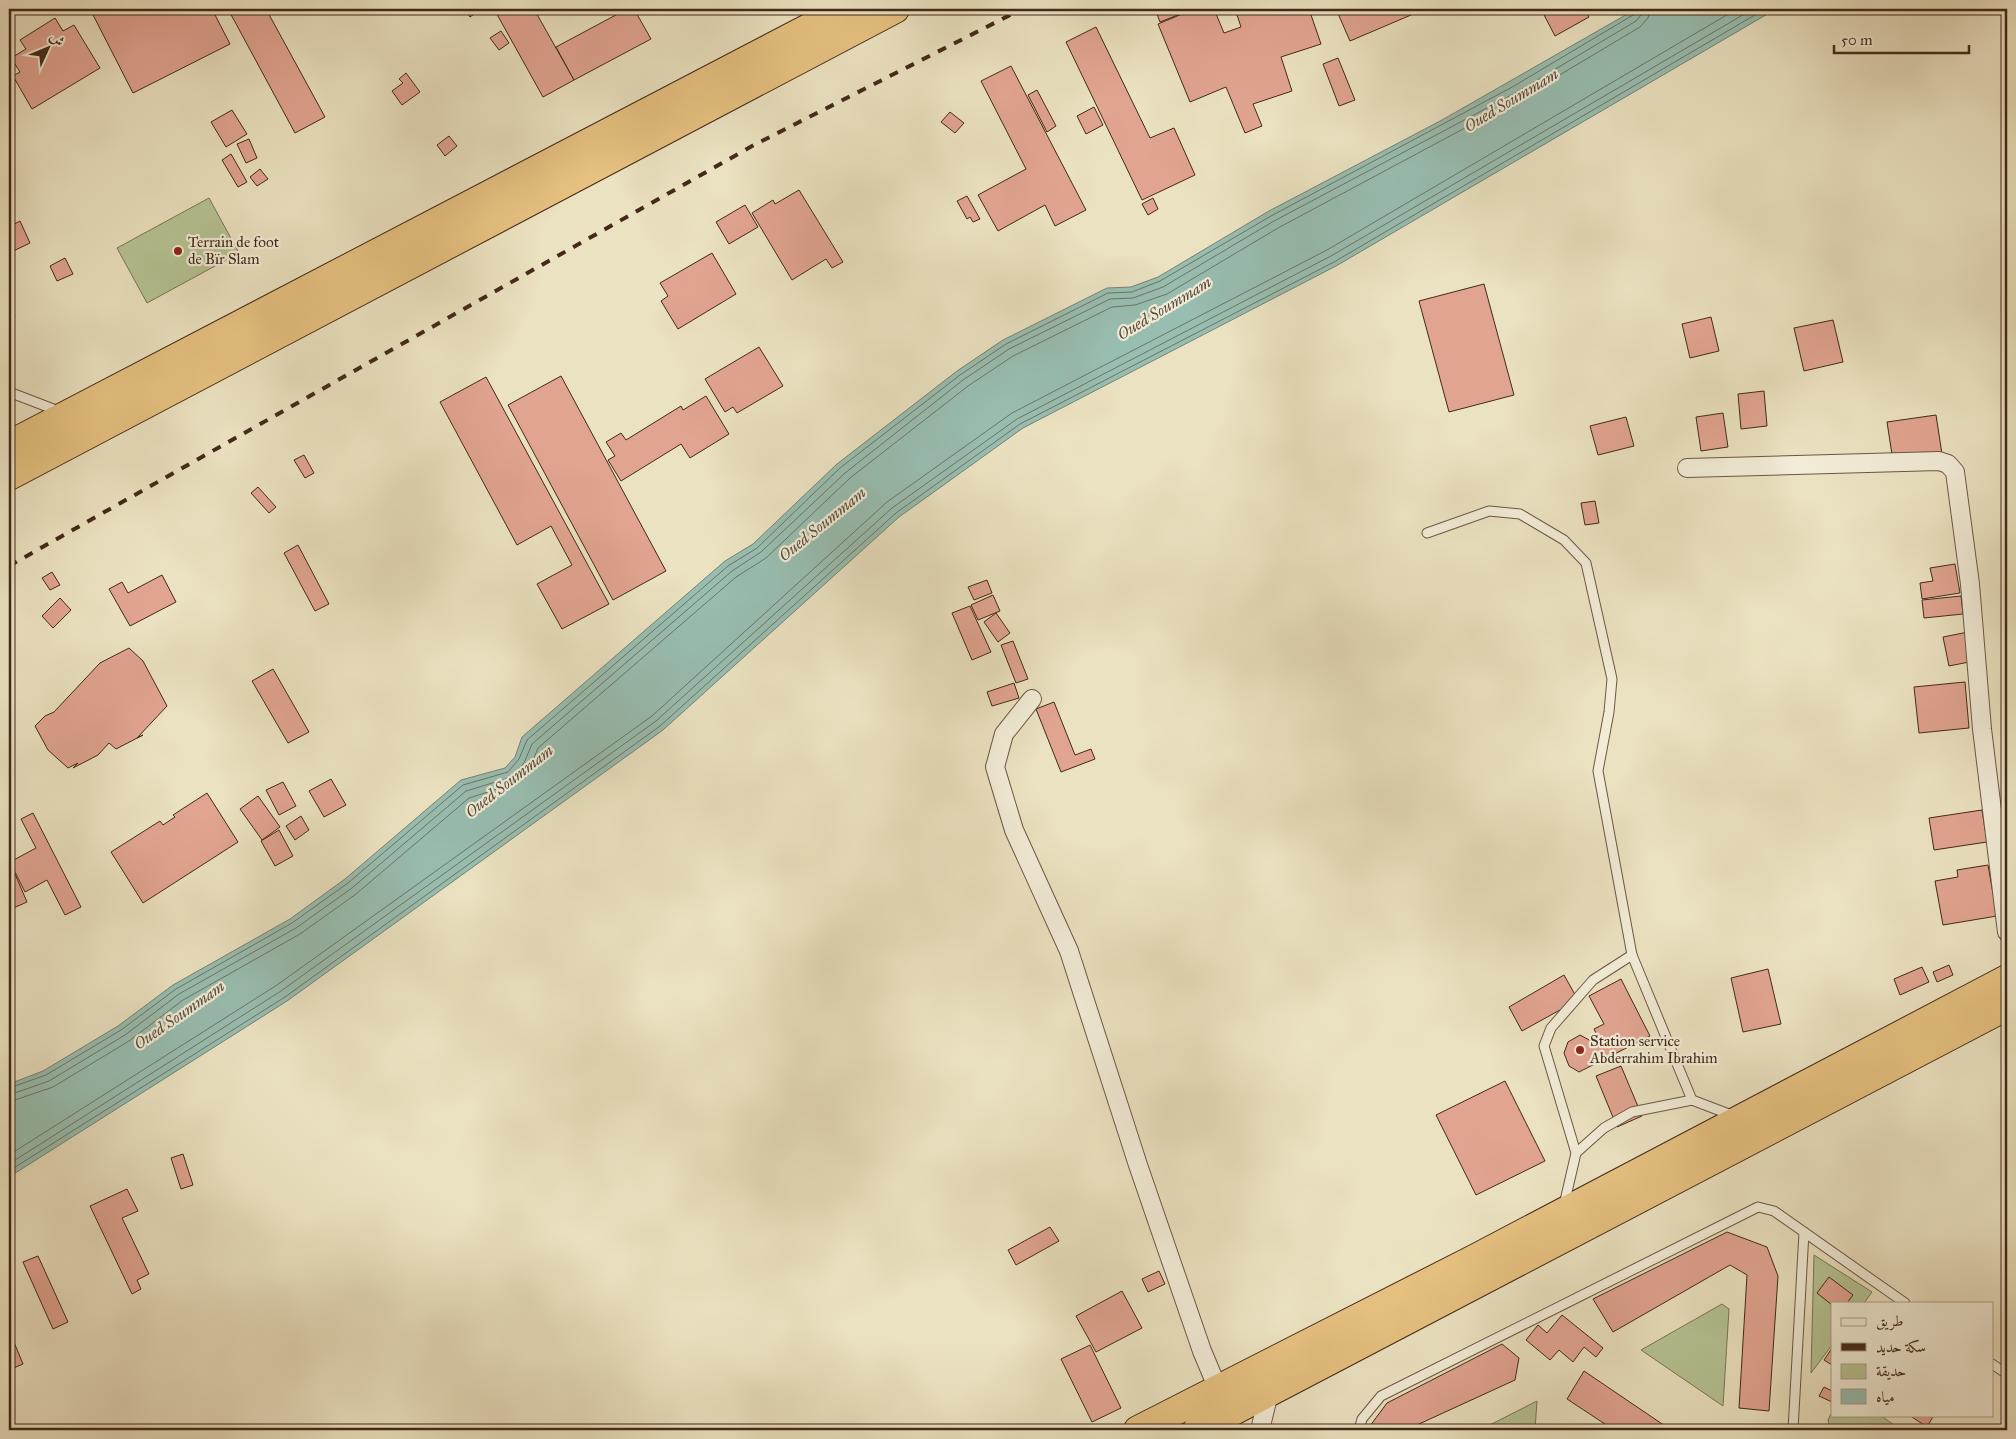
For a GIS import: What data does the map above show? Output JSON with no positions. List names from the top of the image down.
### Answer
{
  "water": ["Oued Soummam"],
  "places": ["Terrain de foot de Bïr Slam", "Station service Abderrahim Ibrahim"],
  "legend": [
    "طريق",
    "سكة حديد",
    "حديقة",
    "مياه"
  ],
  "scale_bar": "50 m",
  "north": "top right"
}
